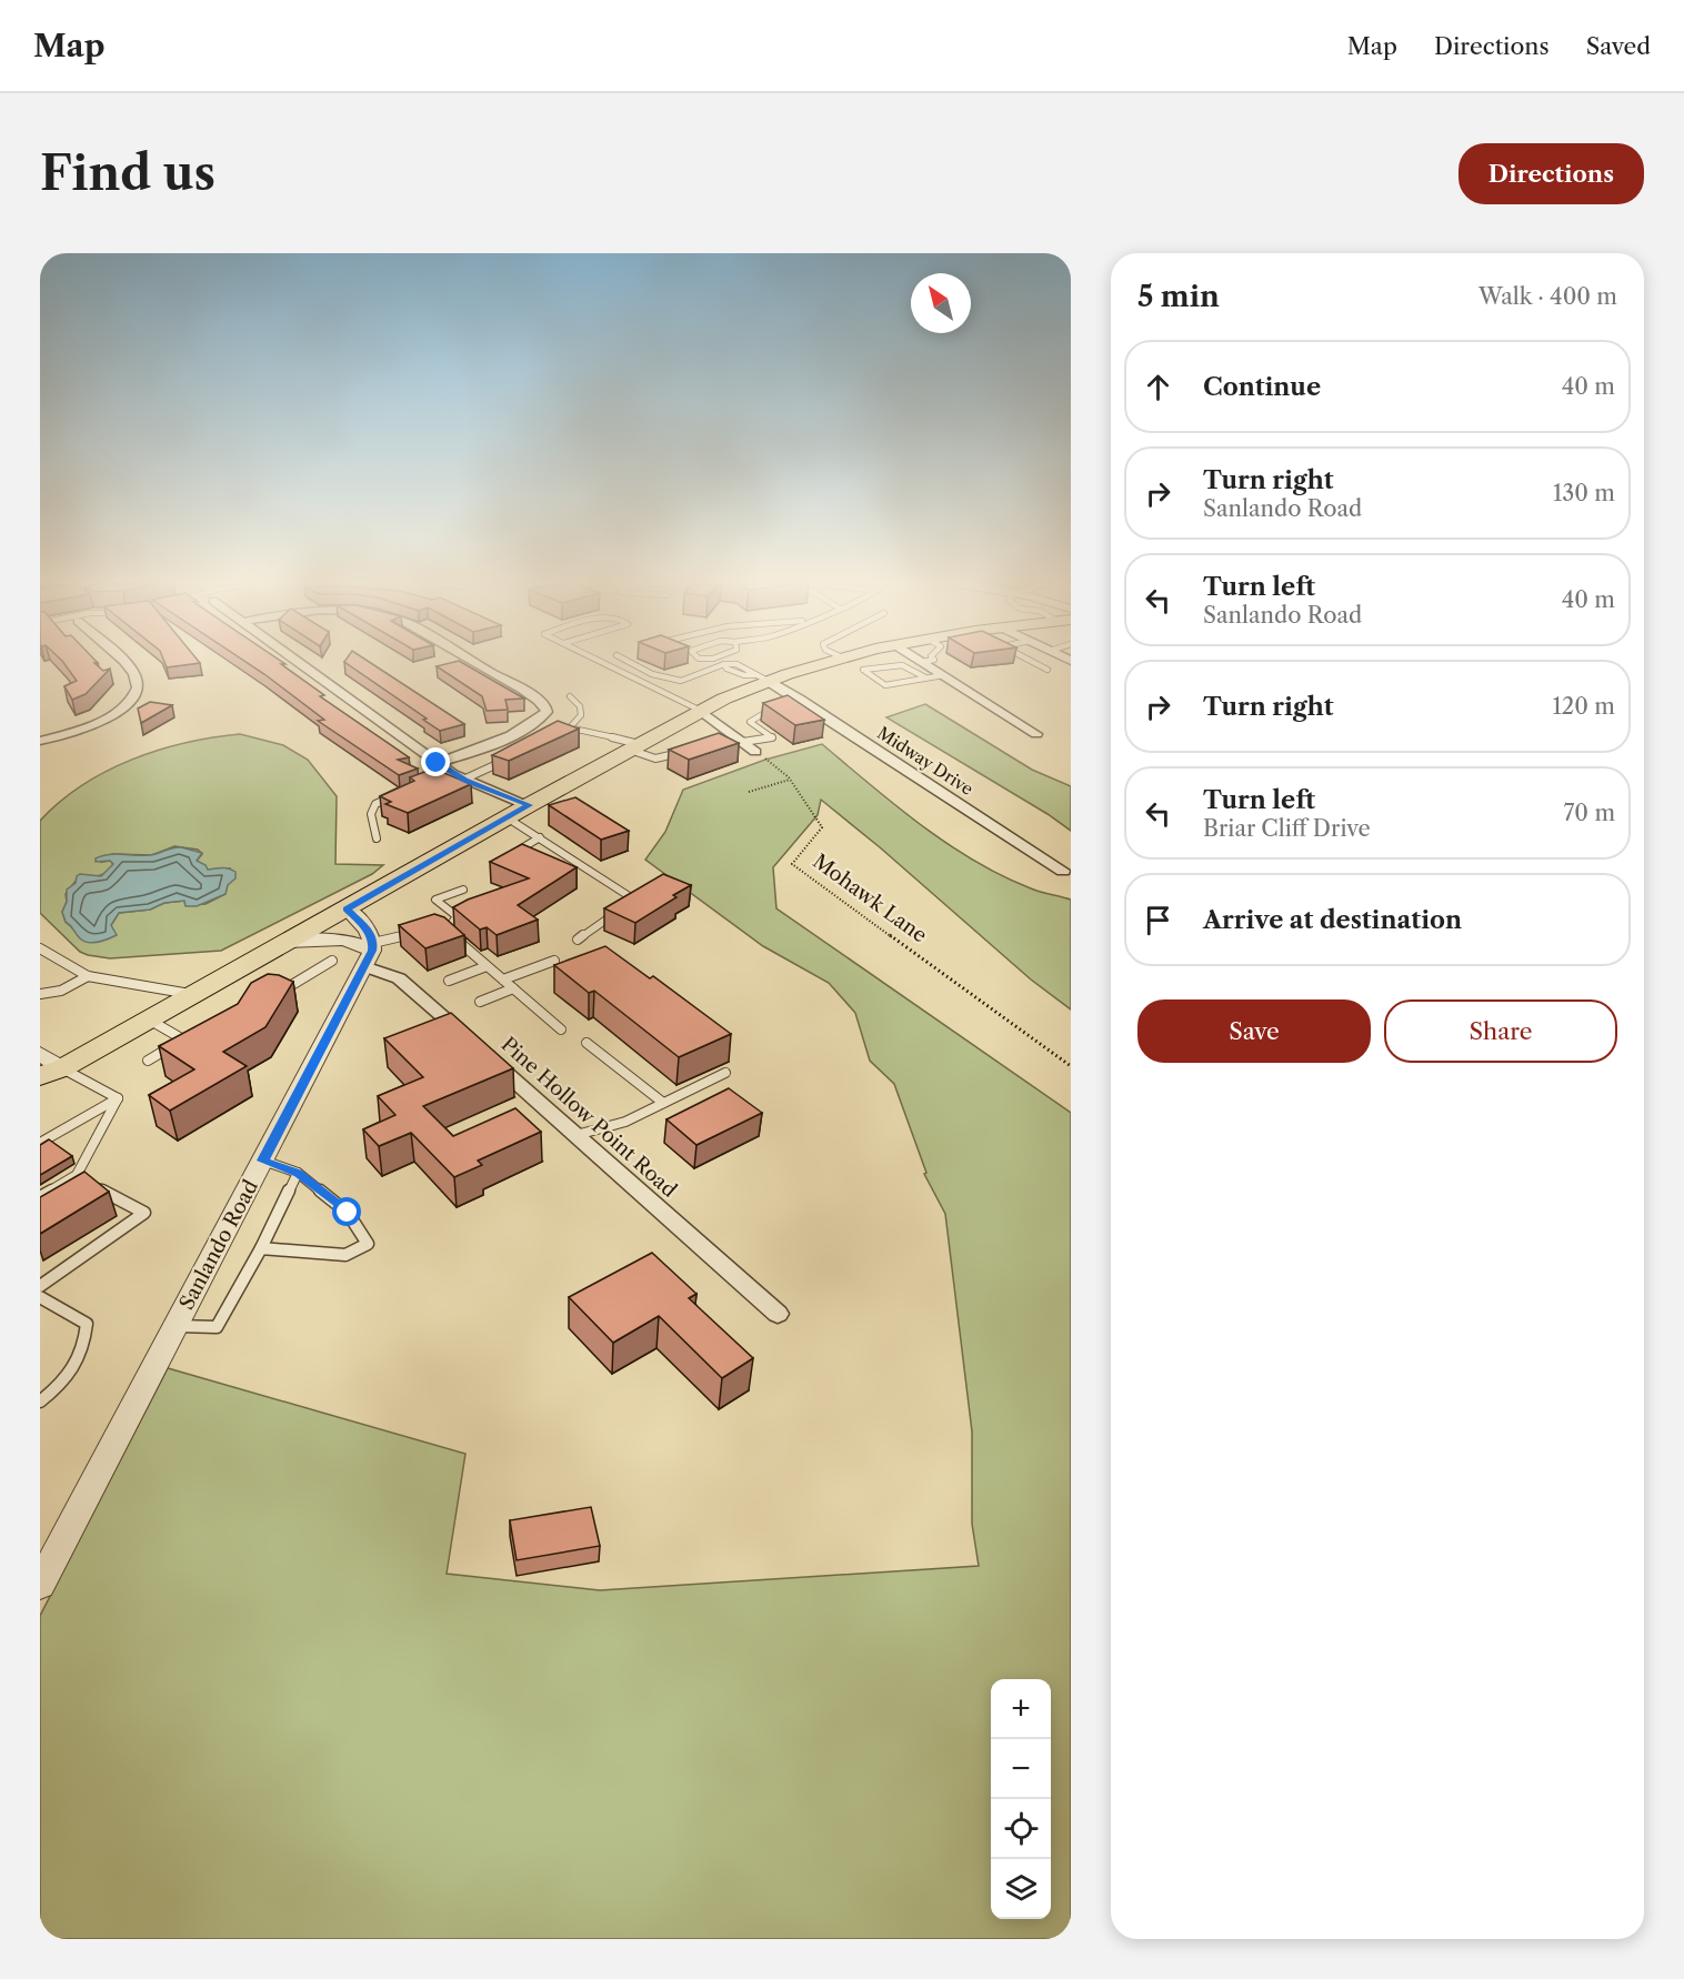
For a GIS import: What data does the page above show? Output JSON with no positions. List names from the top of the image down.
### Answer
{
  "streets": {
    "street": ["Midway Drive", "Pine Hollow Point Road", "Sanlando Road"],
    "path": ["Mohawk Lane"]
  },
  "crossings": [
    ["Pine Hollow Point Road", "Sanlando Road"]
  ],
  "north": "top left",
  "page": {
    "header": "Map",
    "nav": ["Map", "Directions", "Saved"],
    "buttons": [
      "Directions",
      ["Save", "Share"]
    ],
    "title": "Find us",
    "heading": ["5 min", "Walk · 400 m"],
    "list": [
      ["Continue", "40 m"],
      ["Turn right", "Sanlando Road", "130 m"],
      ["Turn left", "Sanlando Road", "40 m"],
      ["Turn right", "120 m"],
      ["Turn left", "Briar Cliff Drive", "70 m"],
      "Arrive at destination"
    ],
    "map_buttons": ["+", "−"]
  }
}
